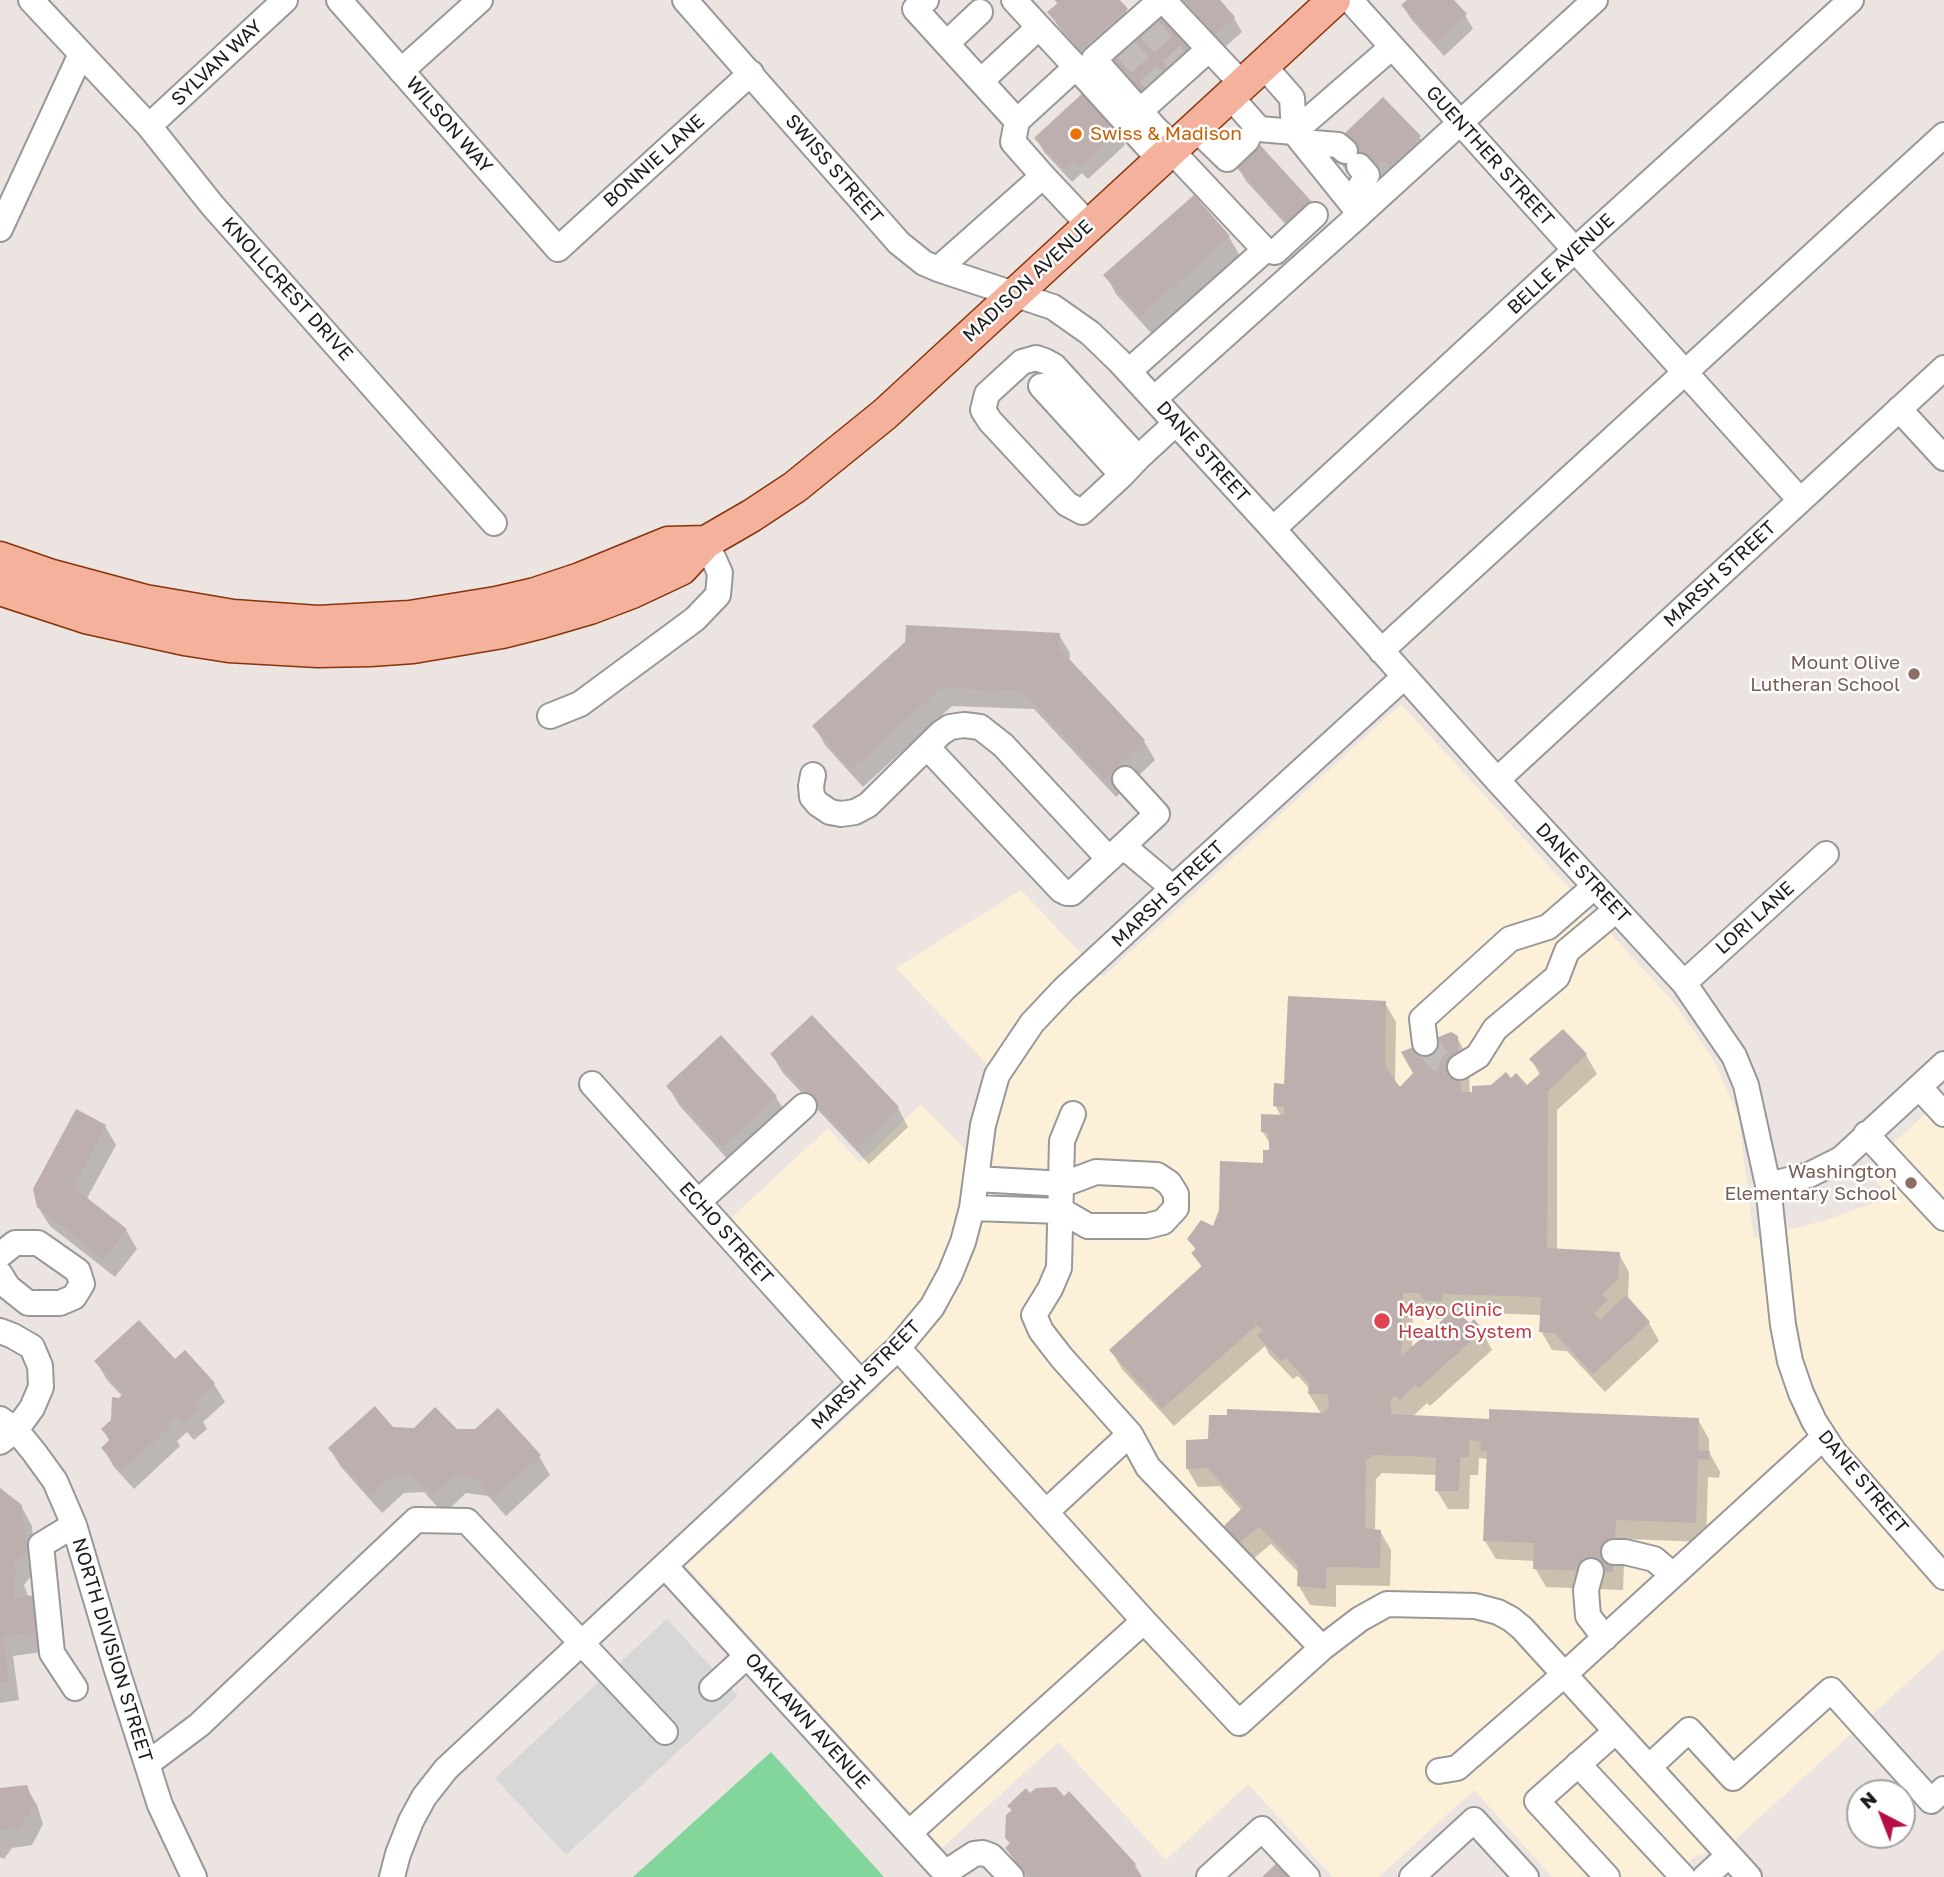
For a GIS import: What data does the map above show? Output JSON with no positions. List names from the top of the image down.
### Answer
{
  "streets": {
    "main road": ["MADISON AVENUE"],
    "street": [
      "SYLVAN WAY",
      "WILSON WAY",
      "GUENTHER STREET",
      "BONNIE LANE",
      "SWISS STREET",
      "BELLE AVENUE",
      "KNOLLCREST DRIVE",
      "DANE STREET",
      "MARSH STREET",
      "LORI LANE",
      "ECHO STREET",
      "NORTH DIVISION STREET",
      "OAKLAWN AVENUE"
    ]
  },
  "crossings": [
    ["SYLVAN WAY", "KNOLLCREST DRIVE"],
    ["WILSON WAY", "BONNIE LANE"],
    ["GUENTHER STREET", "BELLE AVENUE"],
    ["GUENTHER STREET", "MARSH STREET"],
    ["BONNIE LANE", "SWISS STREET"],
    ["SWISS STREET", "MADISON AVENUE"],
    ["SWISS STREET", "DANE STREET"],
    ["BELLE AVENUE", "DANE STREET"],
    ["MADISON AVENUE", "DANE STREET"],
    ["DANE STREET", "MARSH STREET"],
    ["DANE STREET", "LORI LANE"],
    ["MARSH STREET", "ECHO STREET"],
    ["MARSH STREET", "OAKLAWN AVENUE"]
  ],
  "places": [
    "Swiss & Madison",
    "Mount Olive Lutheran School",
    "Washington Elementary School",
    "Mayo Clinic Health System"
  ],
  "north": "top left"
}
